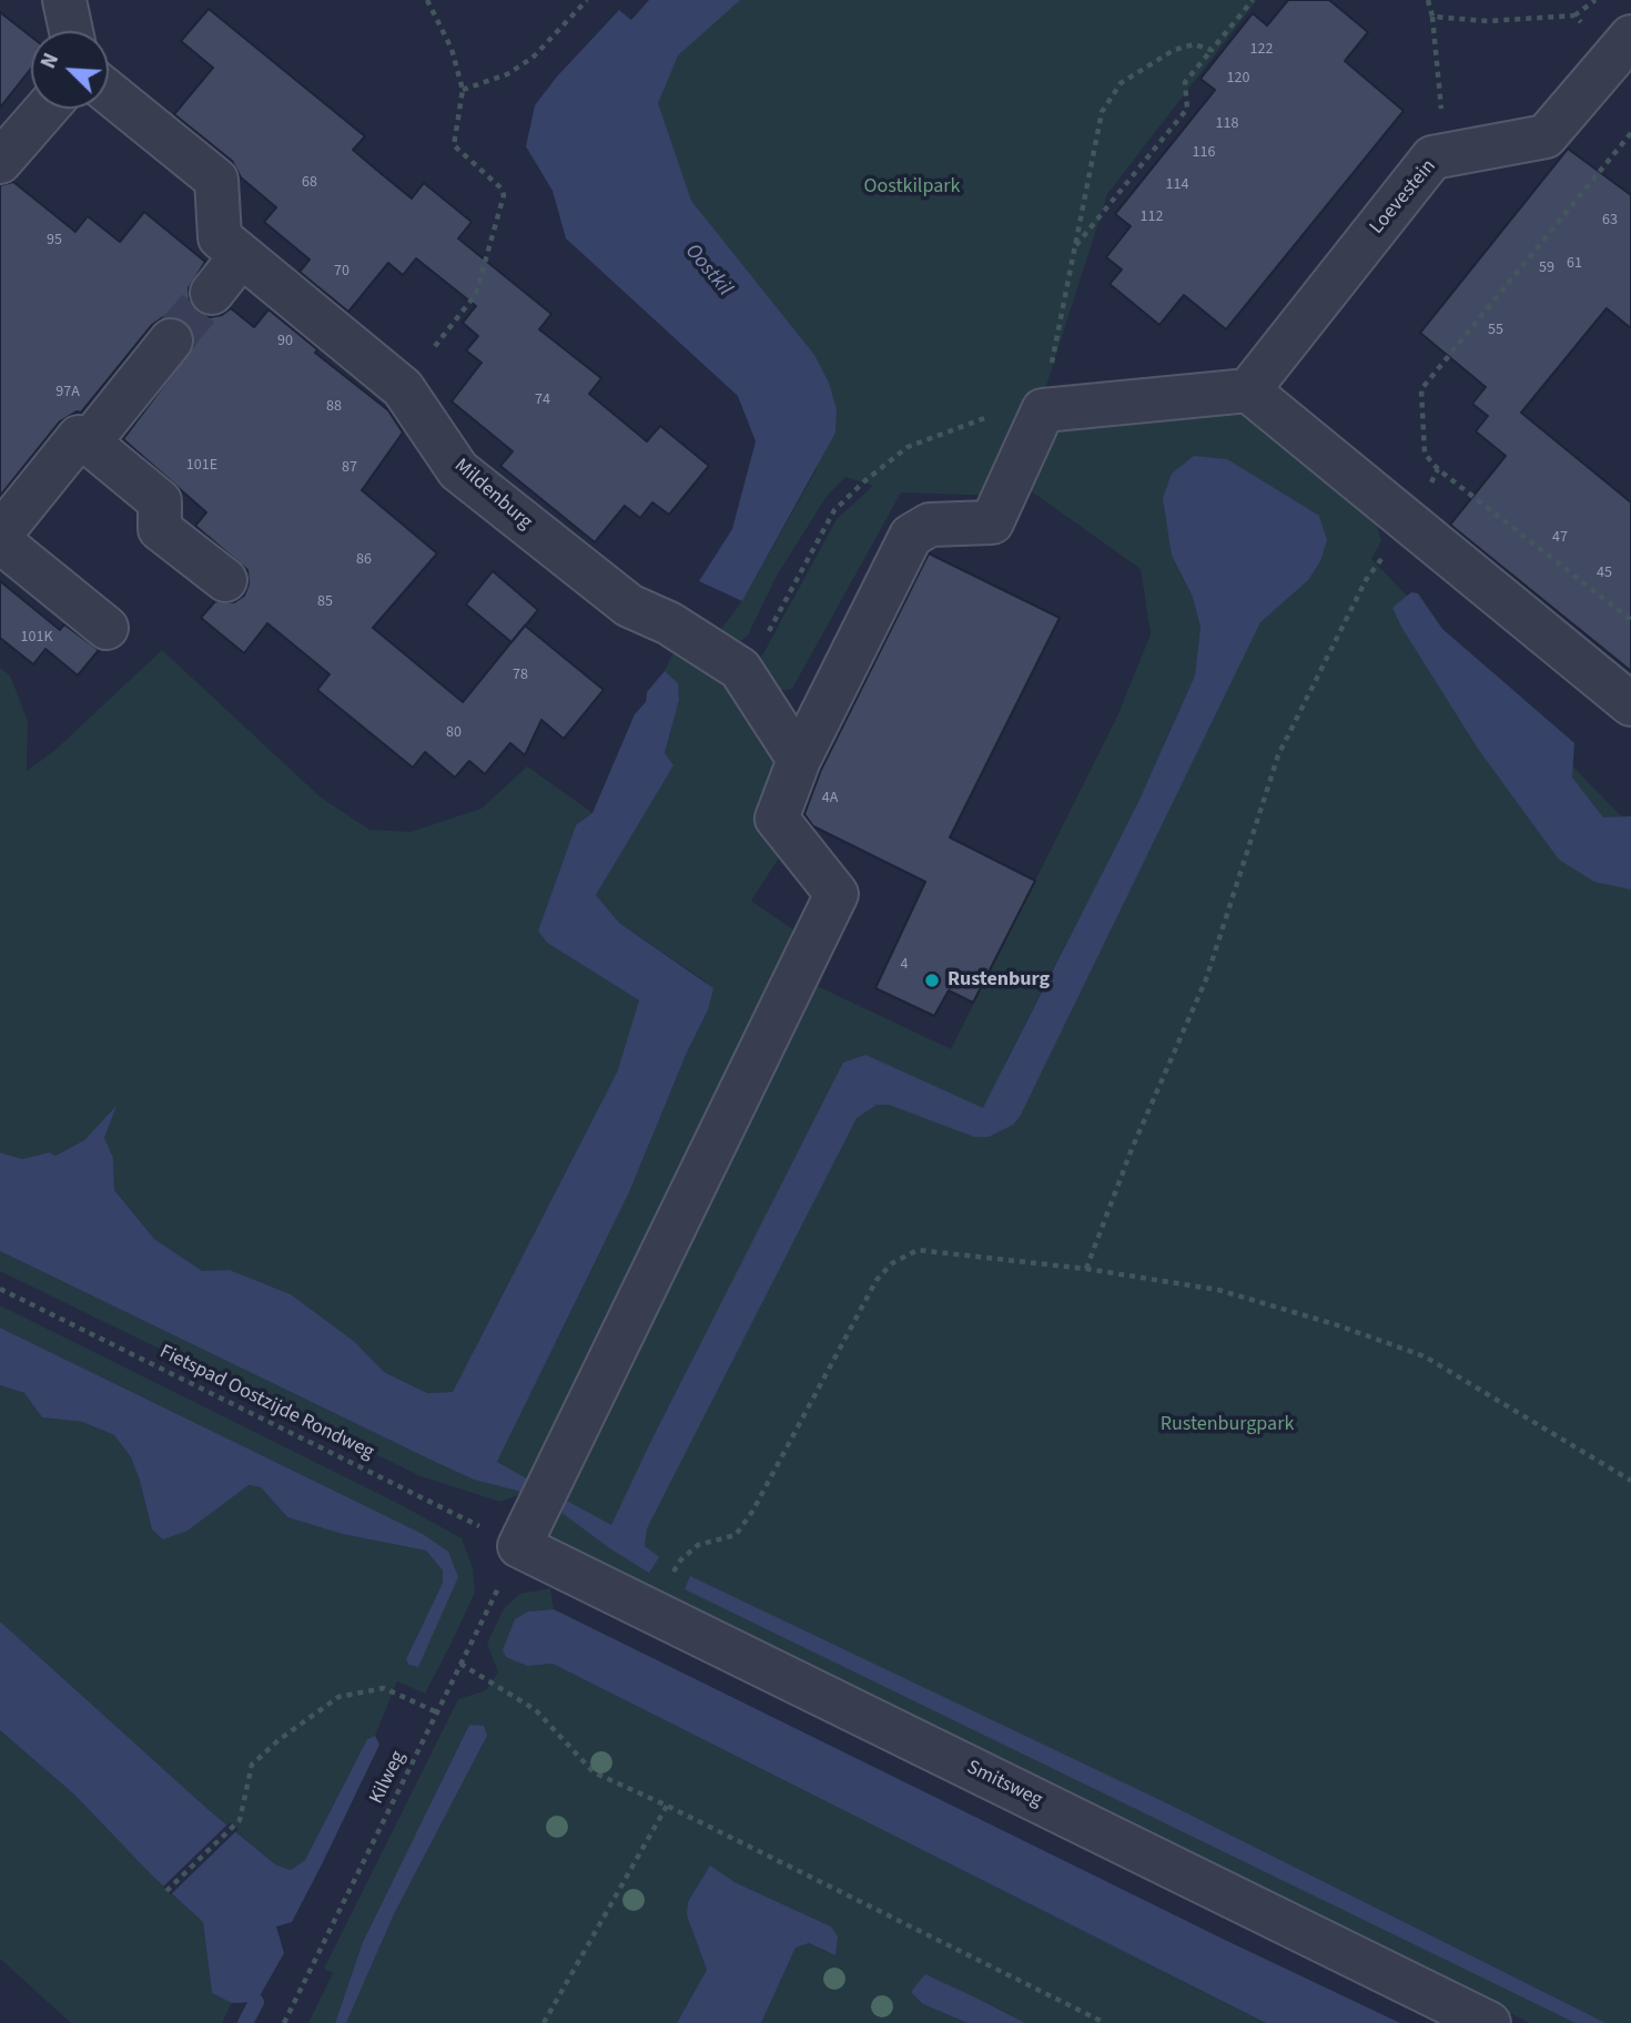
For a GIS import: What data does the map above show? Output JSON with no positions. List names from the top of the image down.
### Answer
{
  "streets": {
    "street": ["Loevestein", "Mildenburg", "Smitsweg"],
    "path": ["Fietspad Oostzijde Rondweg", "Kilweg"]
  },
  "crossings": [
    ["Fietspad Oostzijde Rondweg", "Kilweg"],
    ["Fietspad Oostzijde Rondweg", "Smitsweg"],
    ["Kilweg", "Smitsweg"]
  ],
  "water": ["Oostkil"],
  "parks": ["Oostkilpark", "Rustenburgpark"],
  "places": ["Rustenburg"],
  "house_numbers": [
    "122",
    "120",
    "118",
    "116",
    "68",
    "114",
    "112",
    "63",
    "95",
    "61",
    "59",
    "70",
    "55",
    "90",
    "97A",
    "74",
    "88",
    "101E",
    "87",
    "47",
    "86",
    "45",
    "85",
    "101K",
    "78",
    "80",
    "4A",
    "4"
  ],
  "north": "top left"
}
